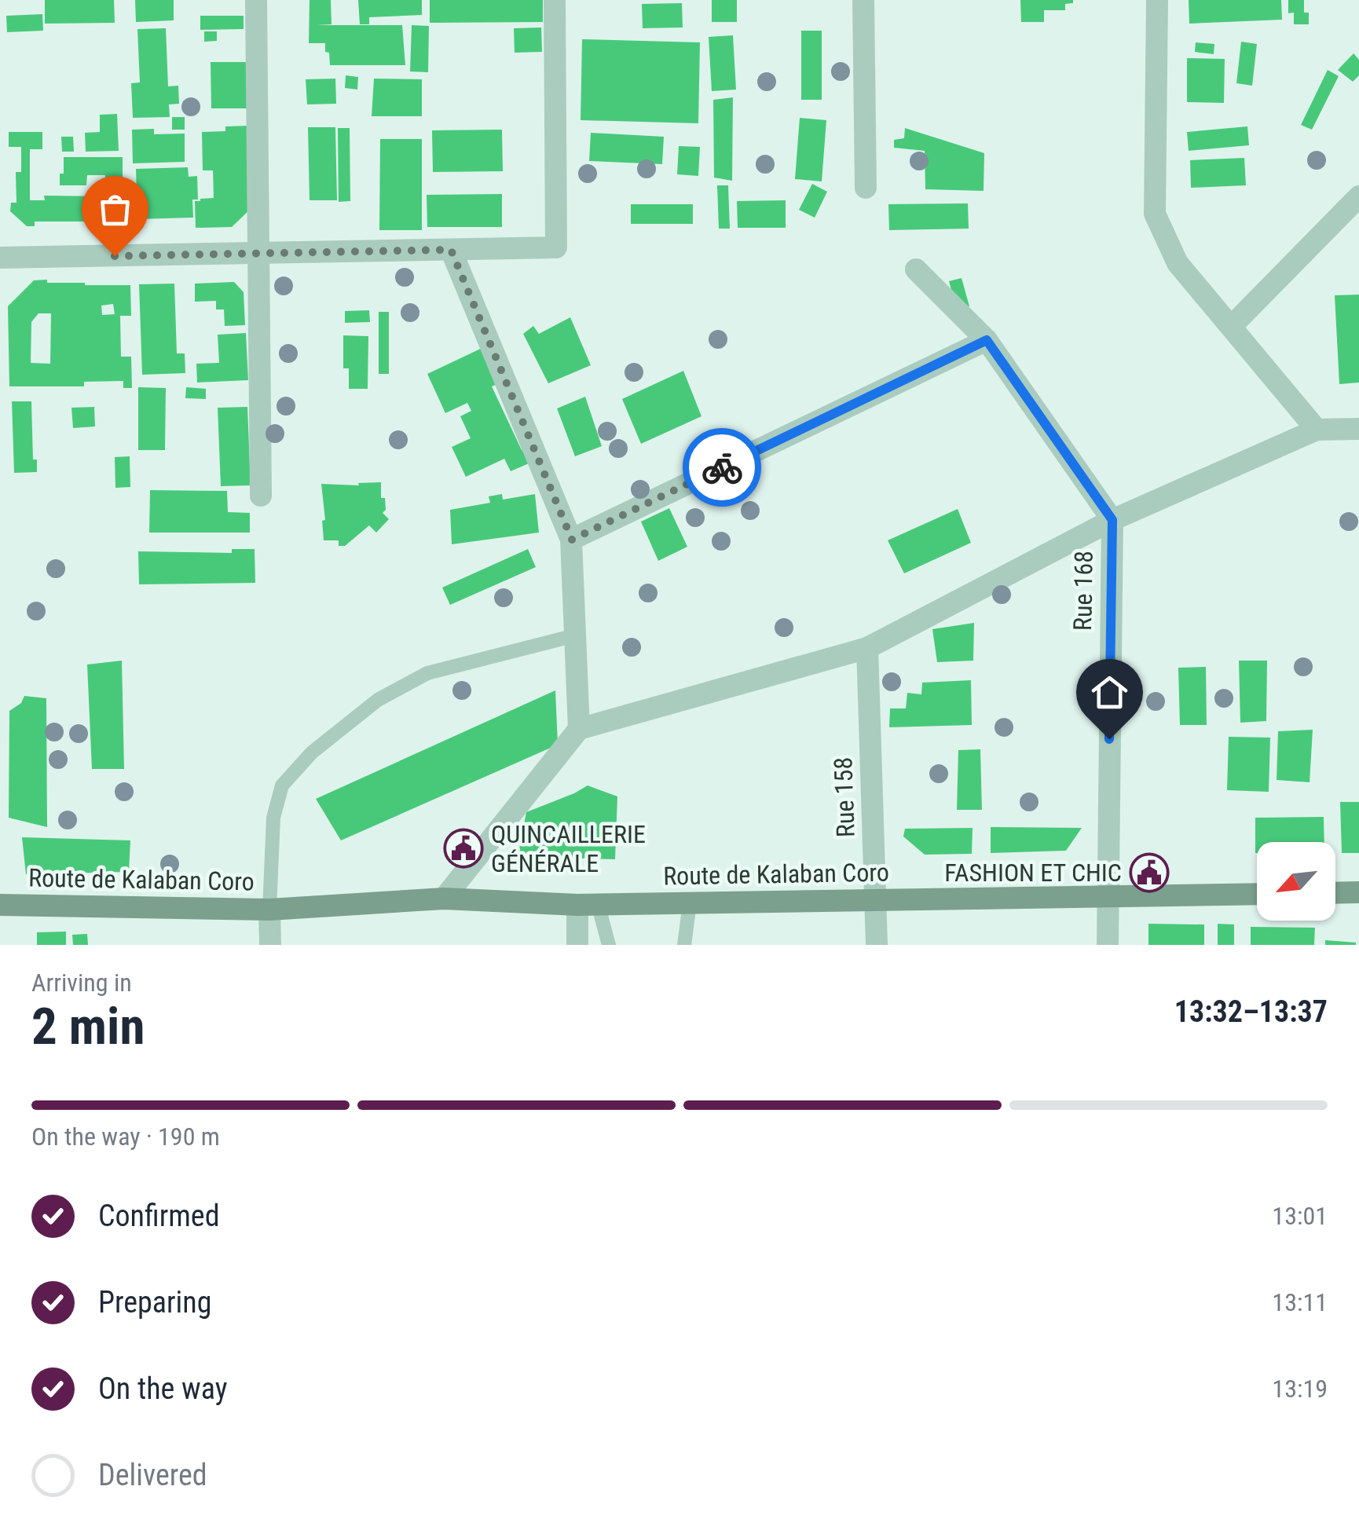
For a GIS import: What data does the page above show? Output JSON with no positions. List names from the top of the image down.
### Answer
{
  "streets": {
    "main road": ["Route de Kalaban Coro"],
    "street": ["Rue 168", "Rue 158"]
  },
  "crossings": [
    ["Rue 168", "Route de Kalaban Coro"],
    ["Rue 158", "Route de Kalaban Coro"]
  ],
  "places": {
    "public building": ["QUINCAILLERIE GÉNÉRALE", "FASHION ET CHIC"]
  },
  "north": "bottom left",
  "page": {
    "heading": ["2 min", "Arriving in", "13:32–13:37"],
    "bar": "On the way · 190 m",
    "list": [
      ["Confirmed", "13:01"],
      ["Preparing", "13:11"],
      ["On the way", "13:19"],
      "Delivered"
    ]
  }
}
